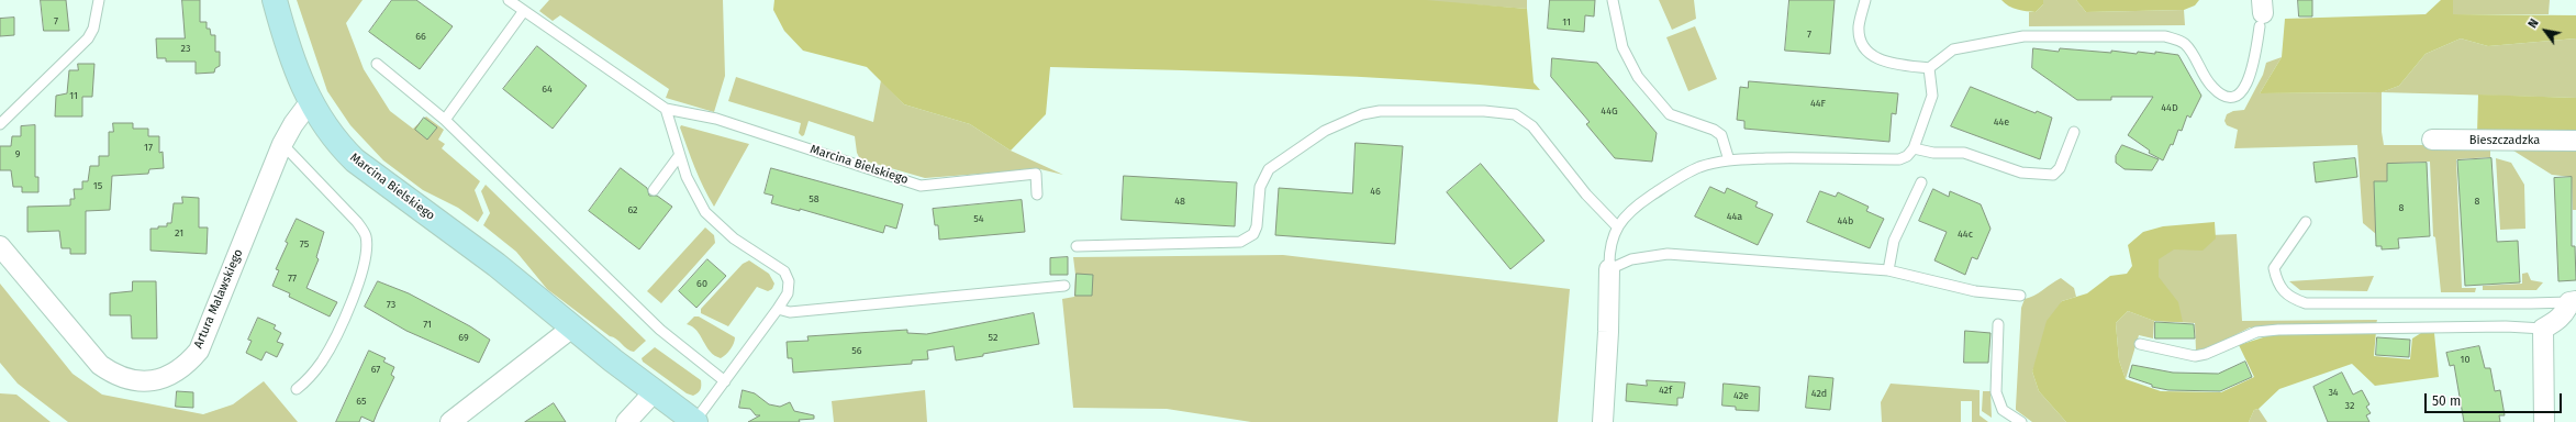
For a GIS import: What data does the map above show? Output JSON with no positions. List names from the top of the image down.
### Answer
{
  "streets": {
    "street": ["Bieszczadzka", "Marcina Bielskiego", "Artura Malawskiego"]
  },
  "crossings": [
    ["Marcina Bielskiego", "Artura Malawskiego"]
  ],
  "house_numbers": [
    "7",
    "11",
    "7",
    "66",
    "23",
    "64",
    "11",
    "44F",
    "44D",
    "44G",
    "44e",
    "17",
    "9",
    "15",
    "46",
    "58",
    "48",
    "8",
    "8",
    "62",
    "44a",
    "54",
    "44b",
    "21",
    "44c",
    "75",
    "77",
    "60",
    "73",
    "71",
    "69",
    "52",
    "56",
    "10",
    "67",
    "42f",
    "34",
    "42d",
    "42e",
    "65",
    "32"
  ],
  "scale_bar": "50 m",
  "north": "top left"
}
